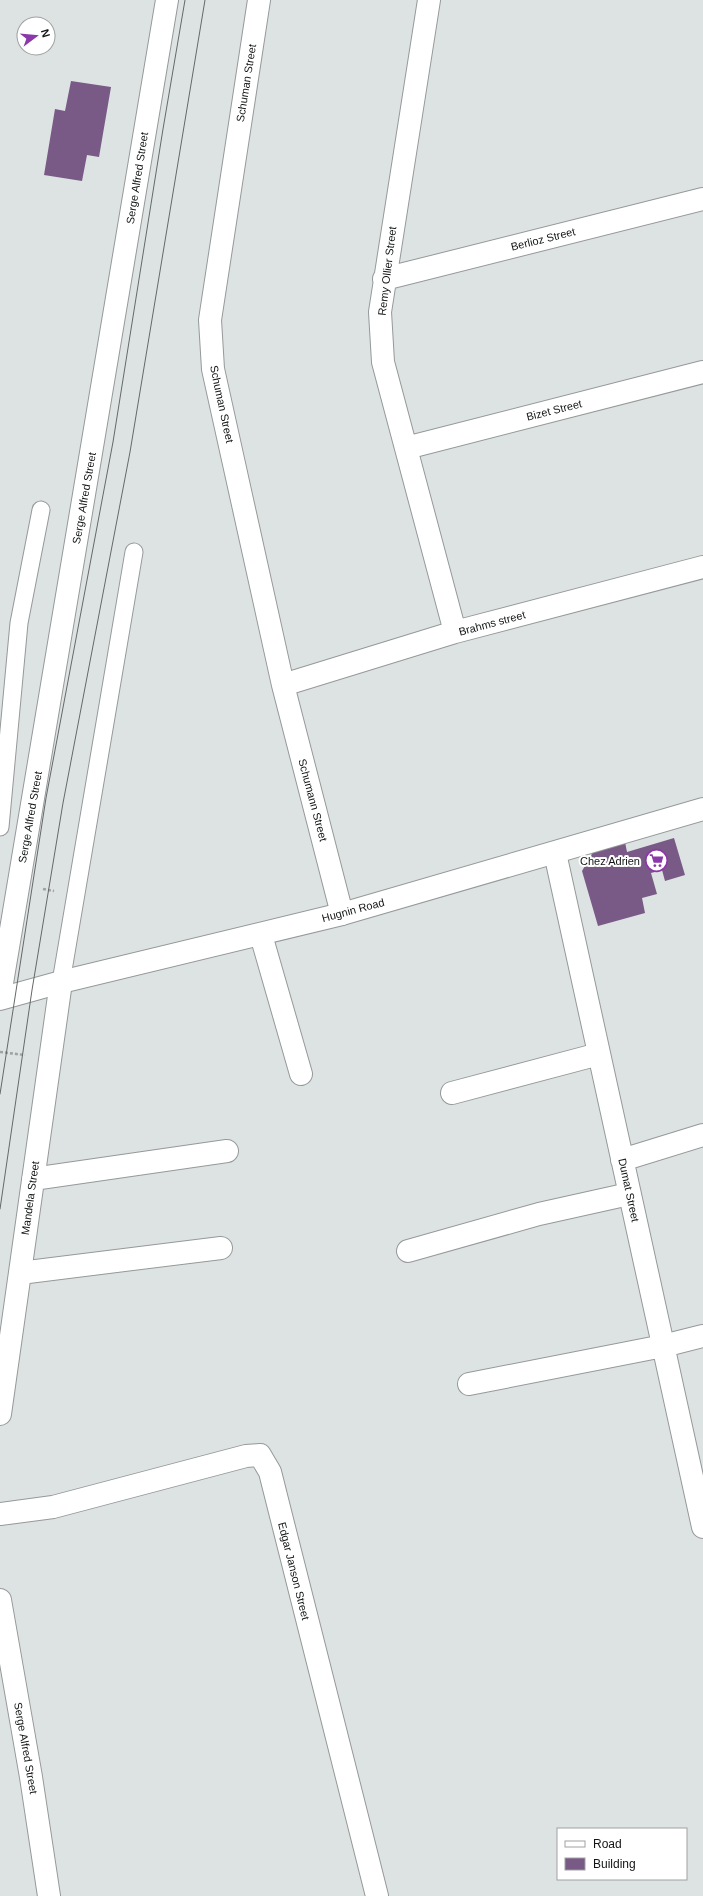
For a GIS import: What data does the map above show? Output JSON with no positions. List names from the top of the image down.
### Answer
{
  "streets": {
    "street": [
      "Schuman Street",
      "Serge Alfred Street",
      "Berlioz Street",
      "Remy Ollier Street",
      "Bizet Street",
      "Brahms street",
      "Schumann Street",
      "Hugnin Road",
      "Dumat Street",
      "Mandela Street",
      "Edgar Janson Street"
    ]
  },
  "crossings": [
    ["Schuman Street", "Brahms street"],
    ["Schuman Street", "Schumann Street"],
    ["Berlioz Street", "Remy Ollier Street"],
    ["Remy Ollier Street", "Bizet Street"],
    ["Remy Ollier Street", "Brahms street"],
    ["Brahms street", "Schumann Street"],
    ["Schumann Street", "Hugnin Road"],
    ["Hugnin Road", "Dumat Street"],
    ["Hugnin Road", "Mandela Street"]
  ],
  "places": {
    "supermarket": ["Chez Adrien"]
  },
  "legend": ["Road", "Building"],
  "north": "right"
}
